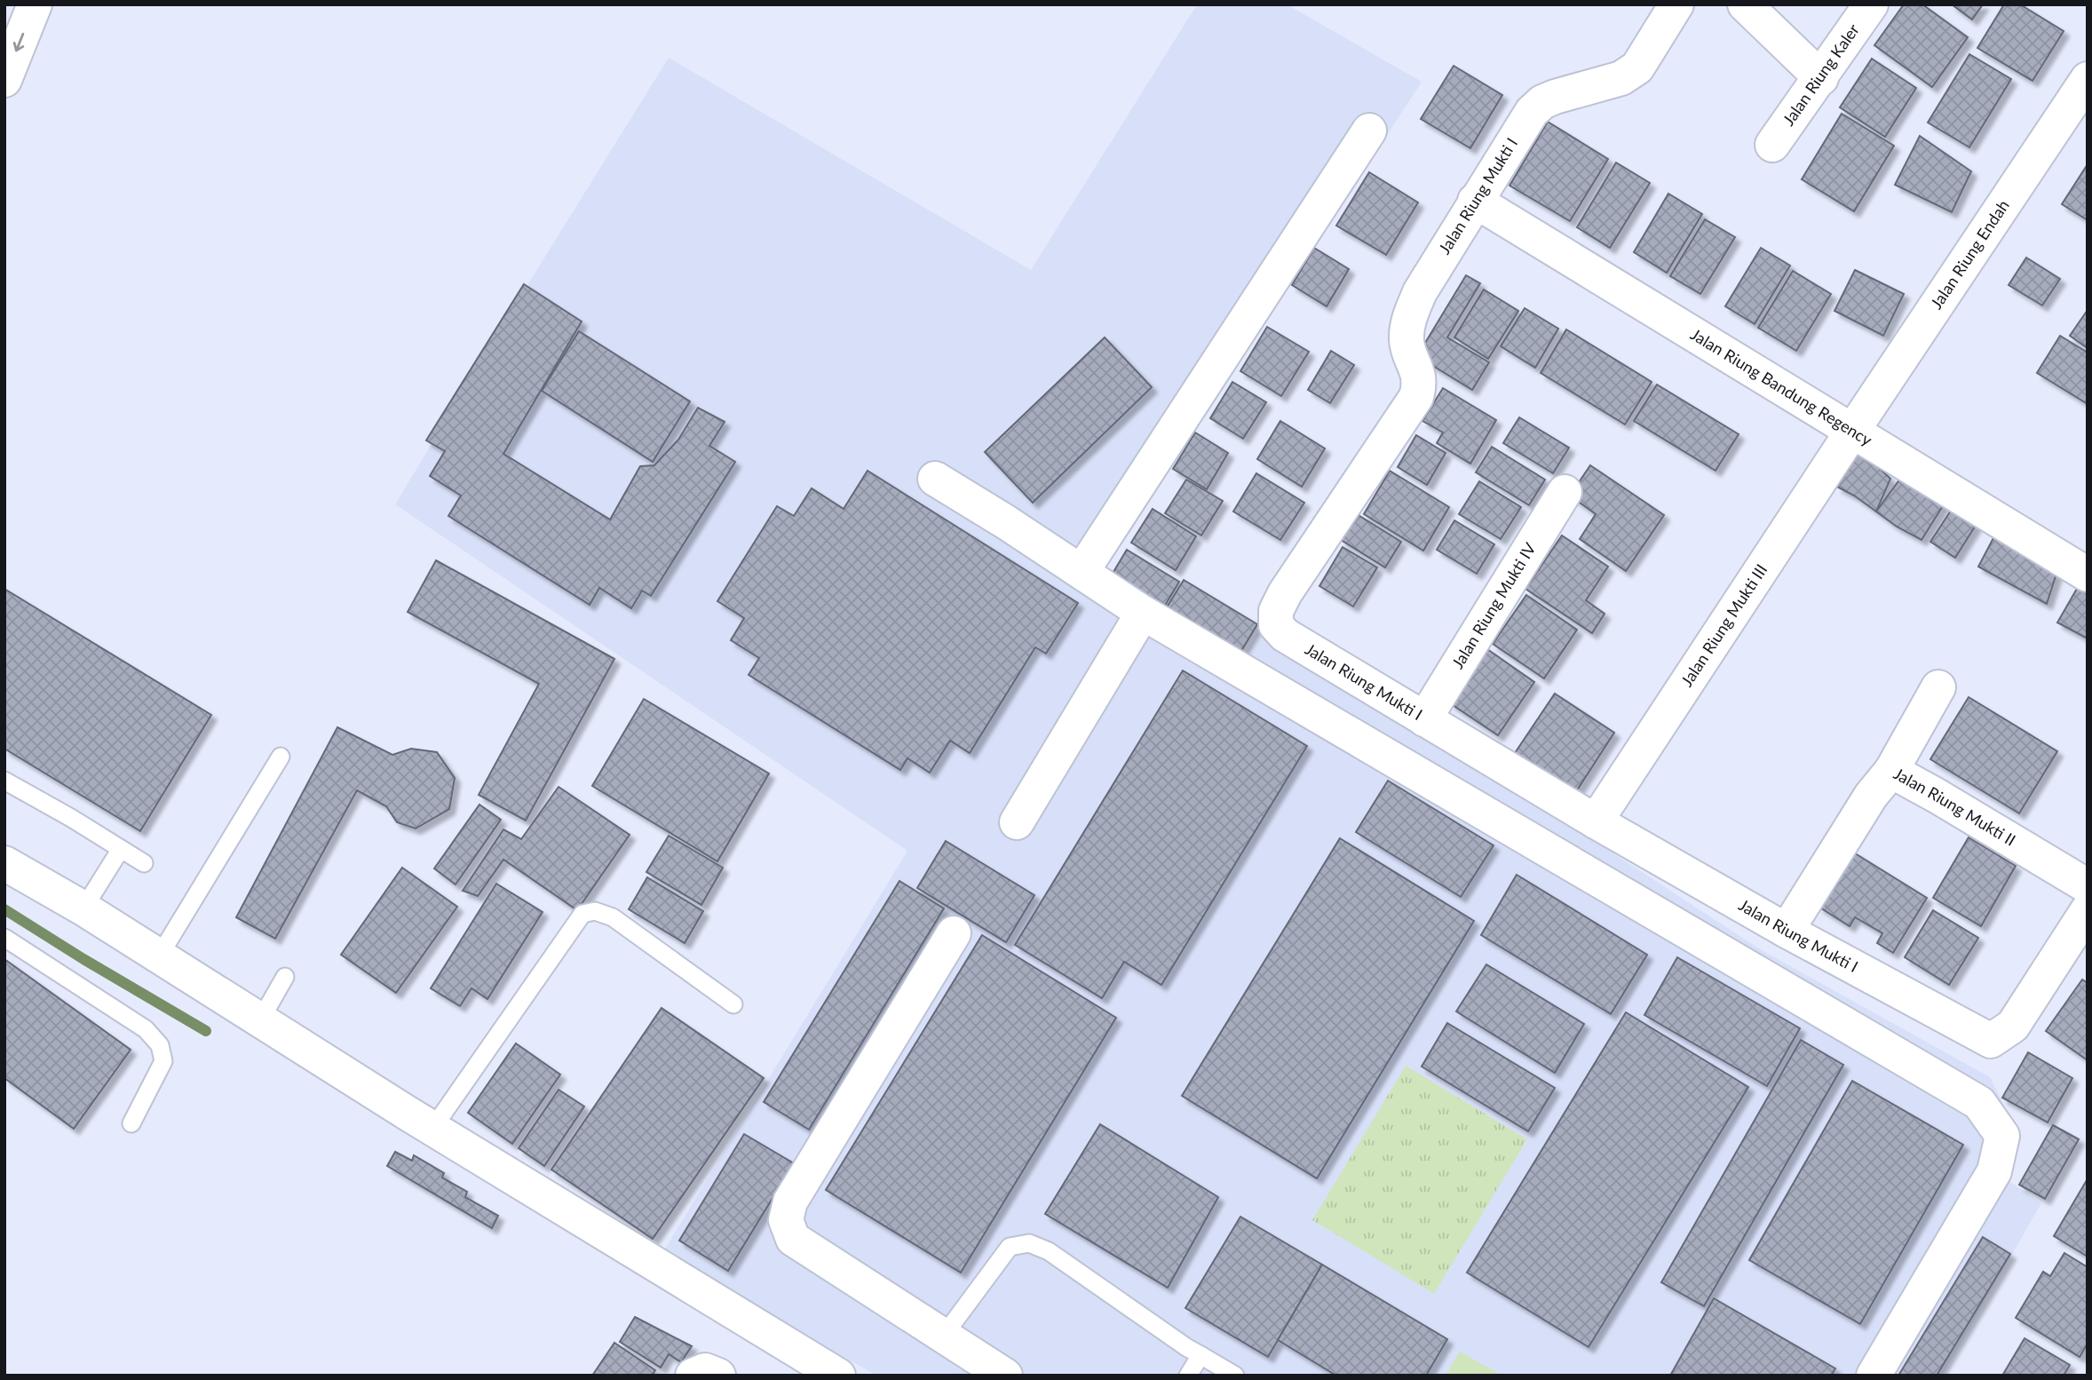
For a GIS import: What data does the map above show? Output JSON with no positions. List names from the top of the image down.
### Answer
{
  "streets": {
    "street": [
      "Jalan Riung Kaler",
      "Jalan Riung Mukti I",
      "Jalan Riung Endah",
      "Jalan Riung Bandung Regency",
      "Jalan Riung Mukti IV",
      "Jalan Riung Mukti III",
      "Jalan Riung Mukti II"
    ]
  },
  "crossings": [
    ["Jalan Riung Mukti I", "Jalan Riung Bandung Regency"],
    ["Jalan Riung Mukti I", "Jalan Riung Mukti IV"],
    ["Jalan Riung Mukti I", "Jalan Riung Mukti III"],
    ["Jalan Riung Mukti I", "Jalan Riung Mukti II"],
    ["Jalan Riung Endah", "Jalan Riung Bandung Regency"],
    ["Jalan Riung Endah", "Jalan Riung Mukti III"],
    ["Jalan Riung Bandung Regency", "Jalan Riung Mukti III"]
  ]
}
